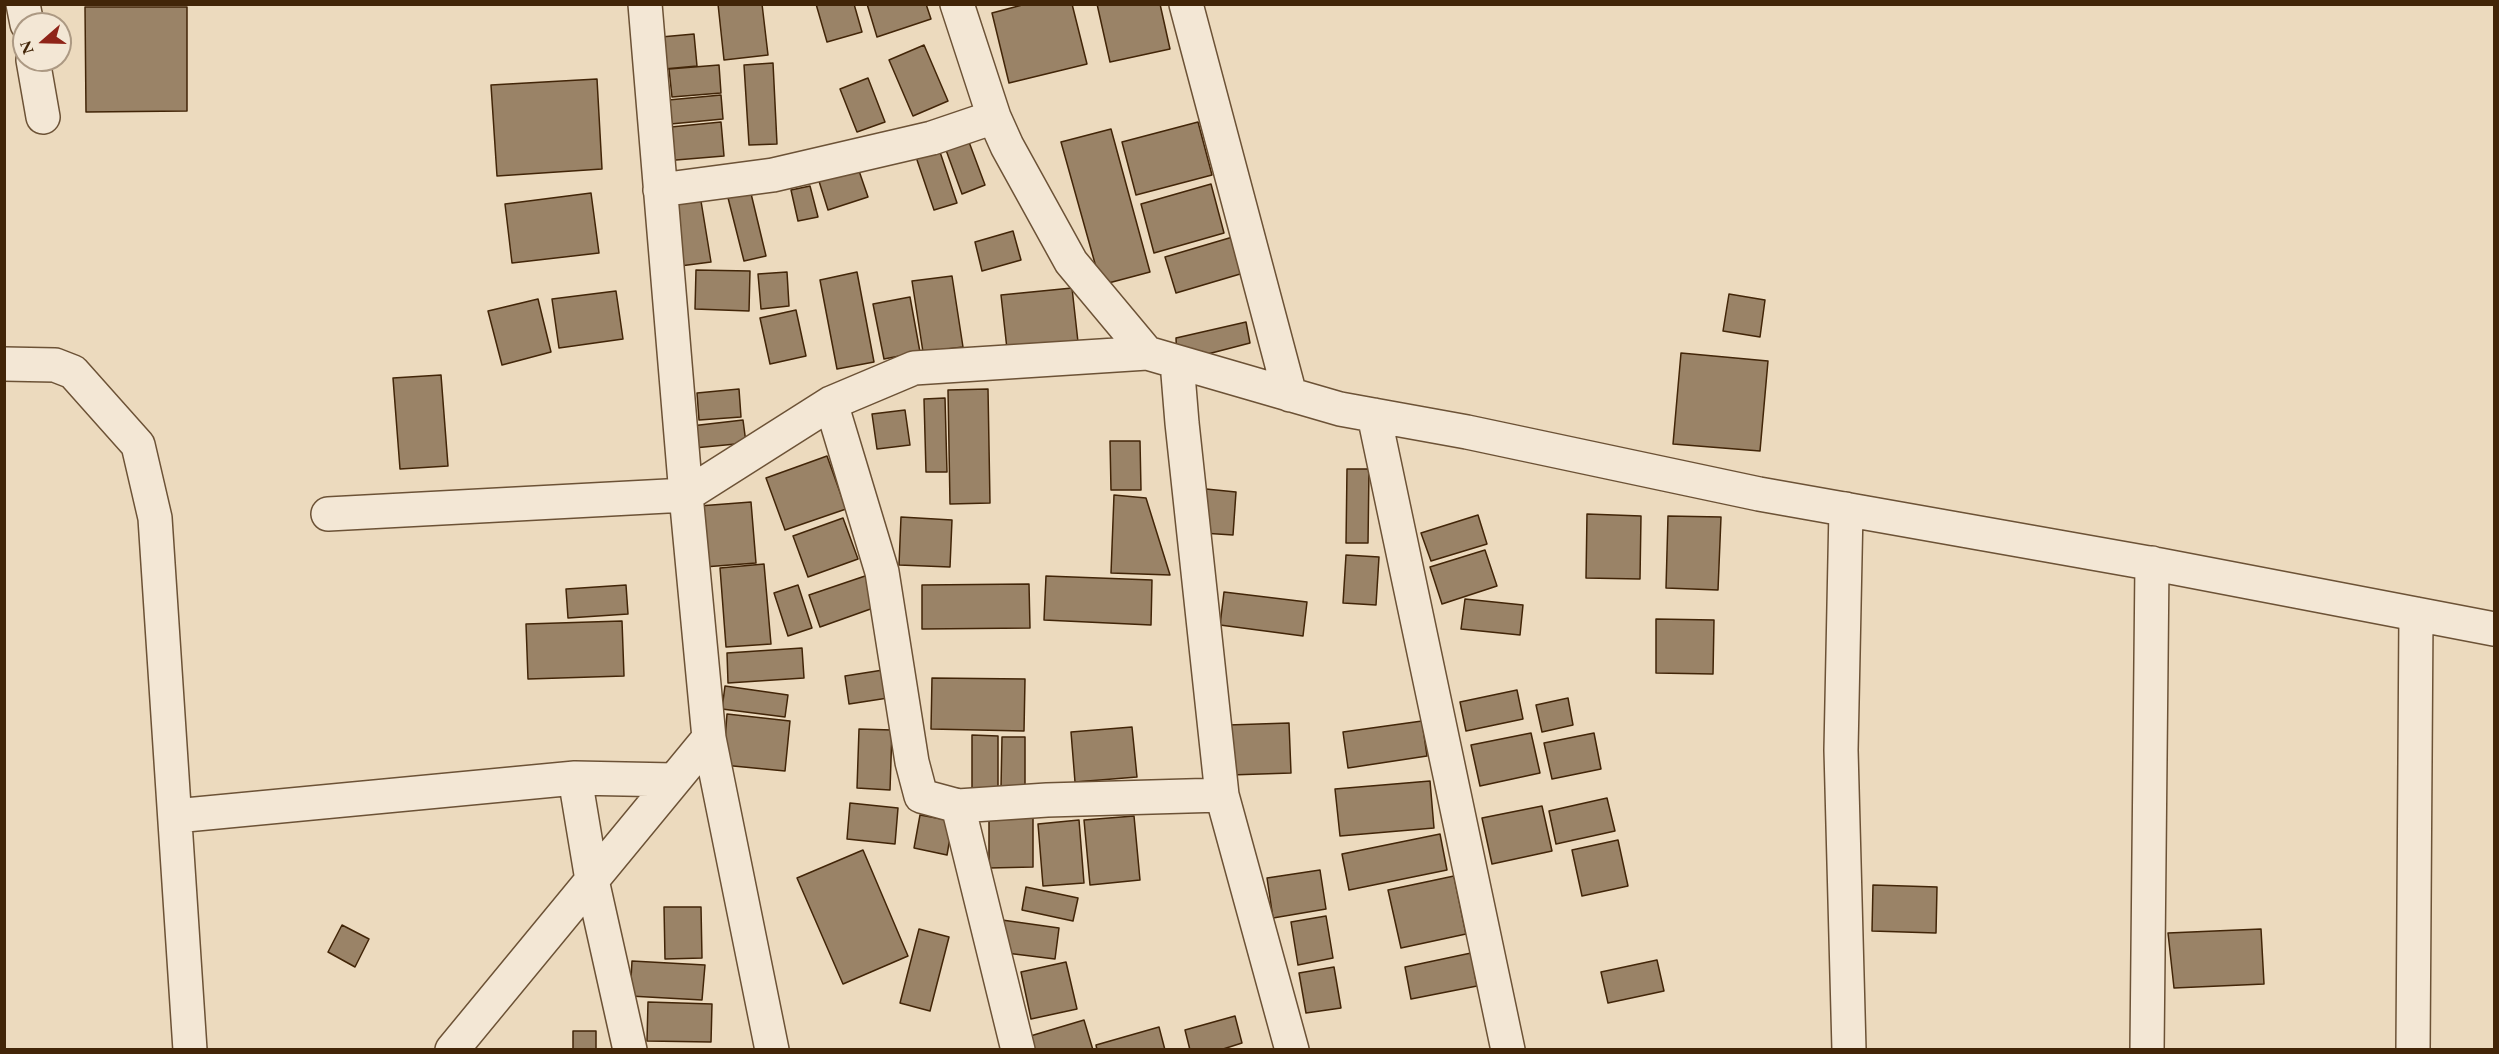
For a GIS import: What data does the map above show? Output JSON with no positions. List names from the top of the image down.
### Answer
{
  "north": "left"
}
